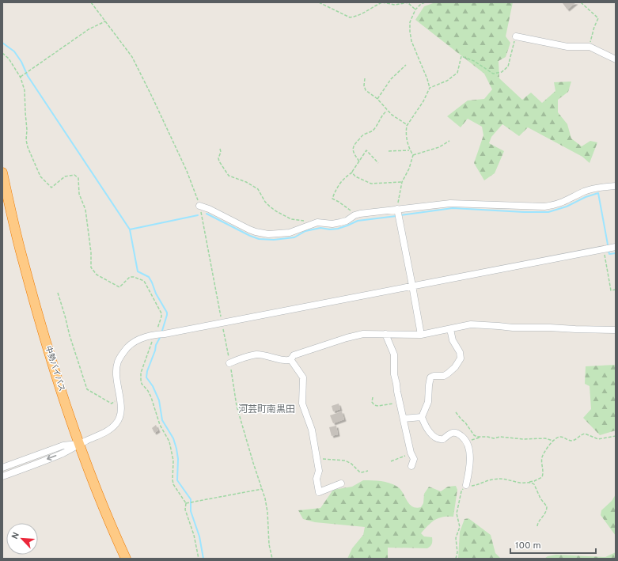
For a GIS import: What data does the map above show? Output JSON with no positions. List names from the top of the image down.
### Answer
{
  "streets": {
    "highway": ["中勢バイパス"]
  },
  "districts": ["河芸町南黒田"],
  "scale_bar": "100 m",
  "north": "top left"
}
